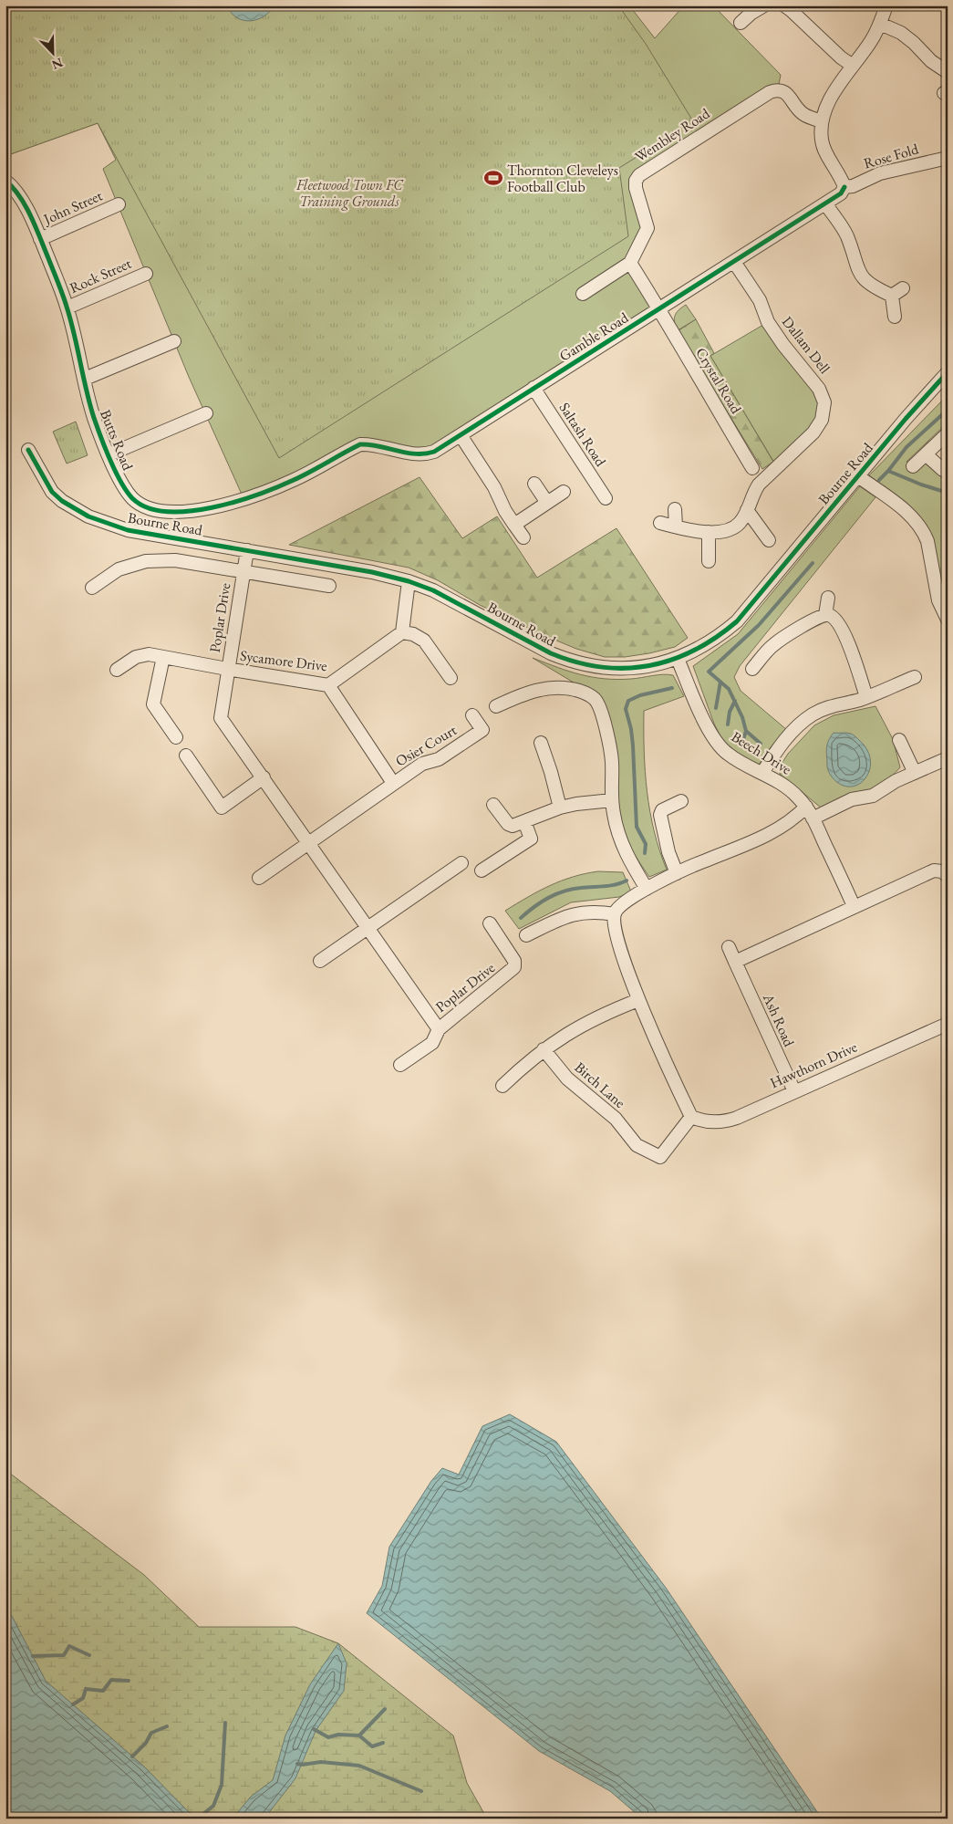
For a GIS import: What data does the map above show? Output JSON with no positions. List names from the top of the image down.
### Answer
{
  "streets": {
    "street": [
      "Wembley Road",
      "Rose Fold",
      "John Street",
      "Rock Street",
      "Gamble Road",
      "Dallam Dell",
      "Crystal Road",
      "Saltash Road",
      "Butts Road",
      "Bourne Road",
      "Poplar Drive",
      "Sycamore Drive",
      "Osier Court",
      "Beech Drive",
      "Ash Road",
      "Hawthorn Drive",
      "Birch Lane"
    ]
  },
  "crossings": [
    ["Rose Fold", "Gamble Road"],
    ["John Street", "Butts Road"],
    ["Rock Street", "Butts Road"],
    ["Gamble Road", "Dallam Dell"],
    ["Gamble Road", "Crystal Road"],
    ["Gamble Road", "Saltash Road"],
    ["Gamble Road", "Butts Road"],
    ["Bourne Road", "Poplar Drive"],
    ["Bourne Road", "Beech Drive"],
    ["Poplar Drive", "Sycamore Drive"],
    ["Poplar Drive", "Osier Court"],
    ["Sycamore Drive", "Osier Court"],
    ["Ash Road", "Hawthorn Drive"],
    ["Hawthorn Drive", "Birch Lane"]
  ],
  "parks": ["Fleetwood Town FC Training Grounds"],
  "places": {
    "sports": ["Thornton Cleveleys Football Club"]
  },
  "north": "bottom right"
}
